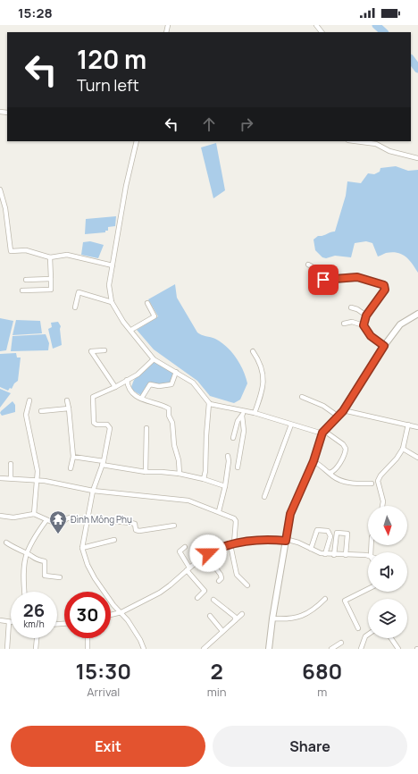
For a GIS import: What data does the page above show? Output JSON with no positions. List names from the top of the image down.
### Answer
{
  "places": {
    "temple": ["Đình Mông Phụ"]
  },
  "north": "bottom",
  "page": {
    "status": "15:28",
    "turn": ["120 m", "Turn left"],
    "speed": "26 km/h",
    "limit": "30",
    "eta": [
      "15:30",
      "Arrival",
      "2",
      "min",
      "680",
      "m"
    ],
    "buttons": ["Exit", "Share"]
  }
}
